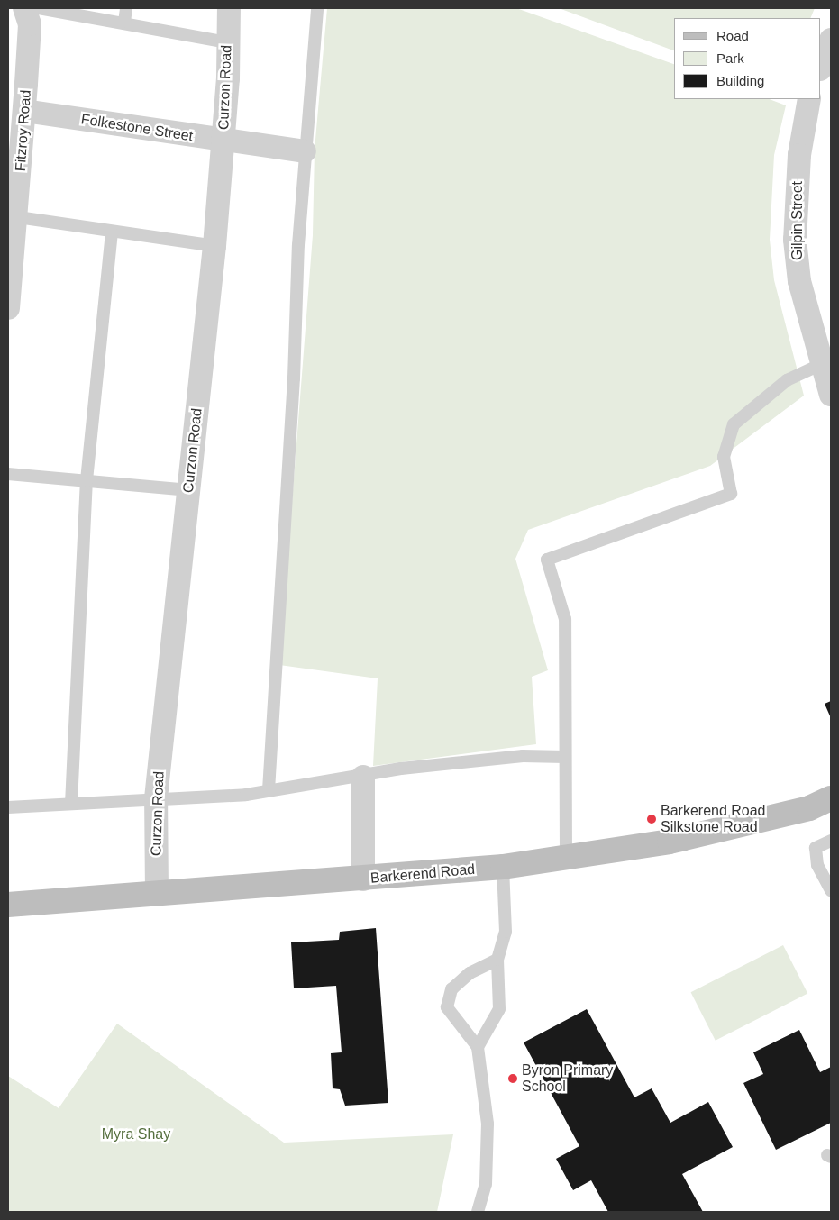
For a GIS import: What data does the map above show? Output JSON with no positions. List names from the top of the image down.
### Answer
{
  "streets": {
    "main road": ["Barkerend Road"],
    "street": [
      "Curzon Road",
      "Folkestone Street",
      "Fitzroy Road",
      "Gilpin Street"
    ]
  },
  "crossings": [
    ["Curzon Road", "Folkestone Street"],
    ["Curzon Road", "Barkerend Road"],
    ["Folkestone Street", "Fitzroy Road"]
  ],
  "parks": ["Myra Shay"],
  "places": ["Barkerend Road Silkstone Road", "Byron Primary School"],
  "legend": ["Road", "Park", "Building"]
}
